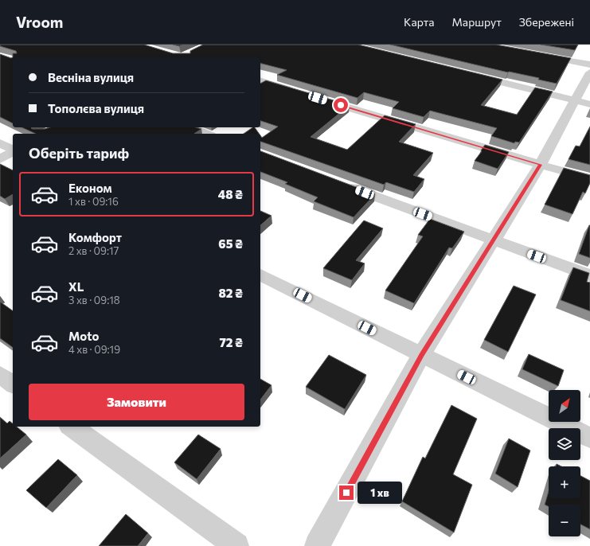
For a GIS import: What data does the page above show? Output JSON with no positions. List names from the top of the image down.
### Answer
{
  "north": "top right",
  "page": {
    "header": "Vroom",
    "nav": ["Карта", "Маршрут", "Збережені"],
    "banner": ["Весніна вулиця", "Тополєва вулиця"],
    "heading": "Оберіть тариф",
    "list": [
      {
        "name": "Економ",
        "note": "1 хв · 09:16",
        "value": "48 ₴"
      },
      {
        "name": "Комфорт",
        "note": "2 хв · 09:17",
        "value": "65 ₴"
      },
      {
        "name": "XL",
        "note": "3 хв · 09:18",
        "value": "82 ₴"
      },
      {
        "name": "Moto",
        "note": "4 хв · 09:19",
        "value": "72 ₴"
      }
    ],
    "buttons": "Замовити",
    "map_buttons": ["+", "−"],
    "bubble": "1 хв"
  }
}
